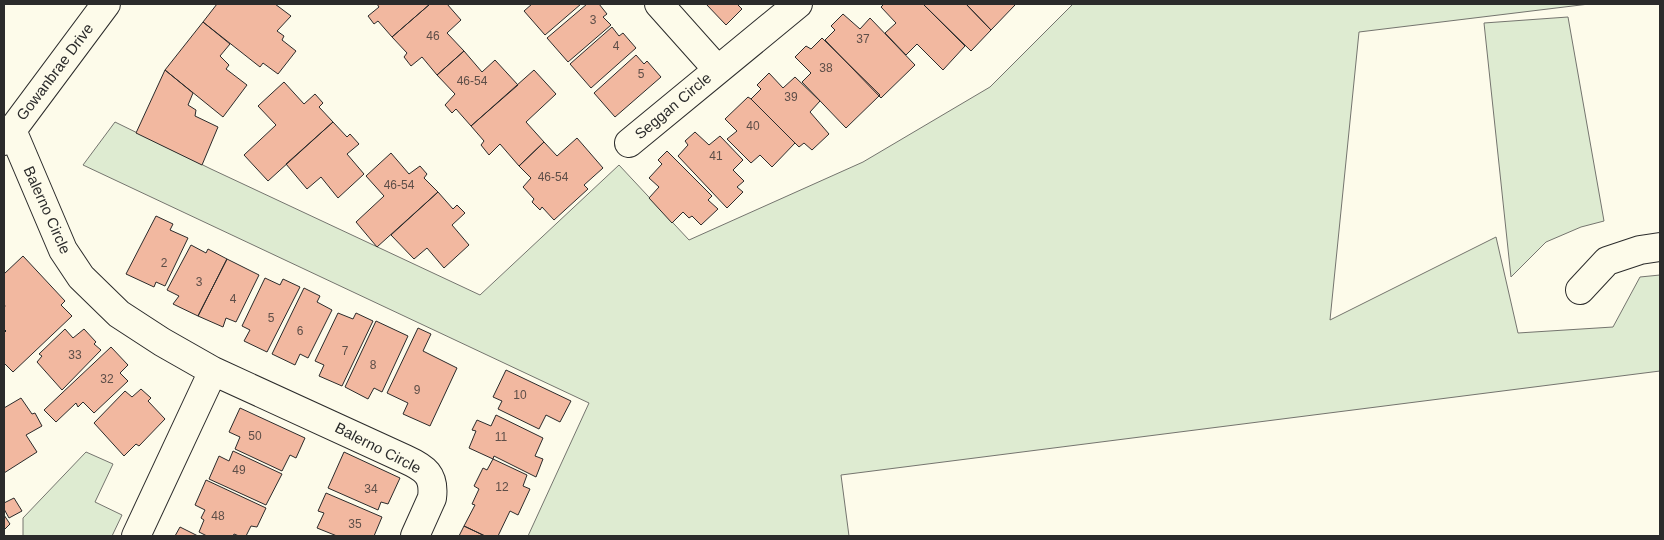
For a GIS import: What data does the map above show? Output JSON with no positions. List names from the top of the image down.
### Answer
{
  "streets": {
    "street": ["Gowanbrae Drive", "Seggan Circle", "Balerno Circle"]
  },
  "crossings": [
    ["Gowanbrae Drive", "Balerno Circle"]
  ],
  "house_numbers": [
    "3",
    "46",
    "37",
    "4",
    "38",
    "5",
    "46-54",
    "39",
    "40",
    "41",
    "46-54",
    "46-54",
    "2",
    "3",
    "4",
    "5",
    "6",
    "7",
    "33",
    "8",
    "32",
    "9",
    "10",
    "50",
    "11",
    "49",
    "12",
    "34",
    "48",
    "35"
  ]
}
